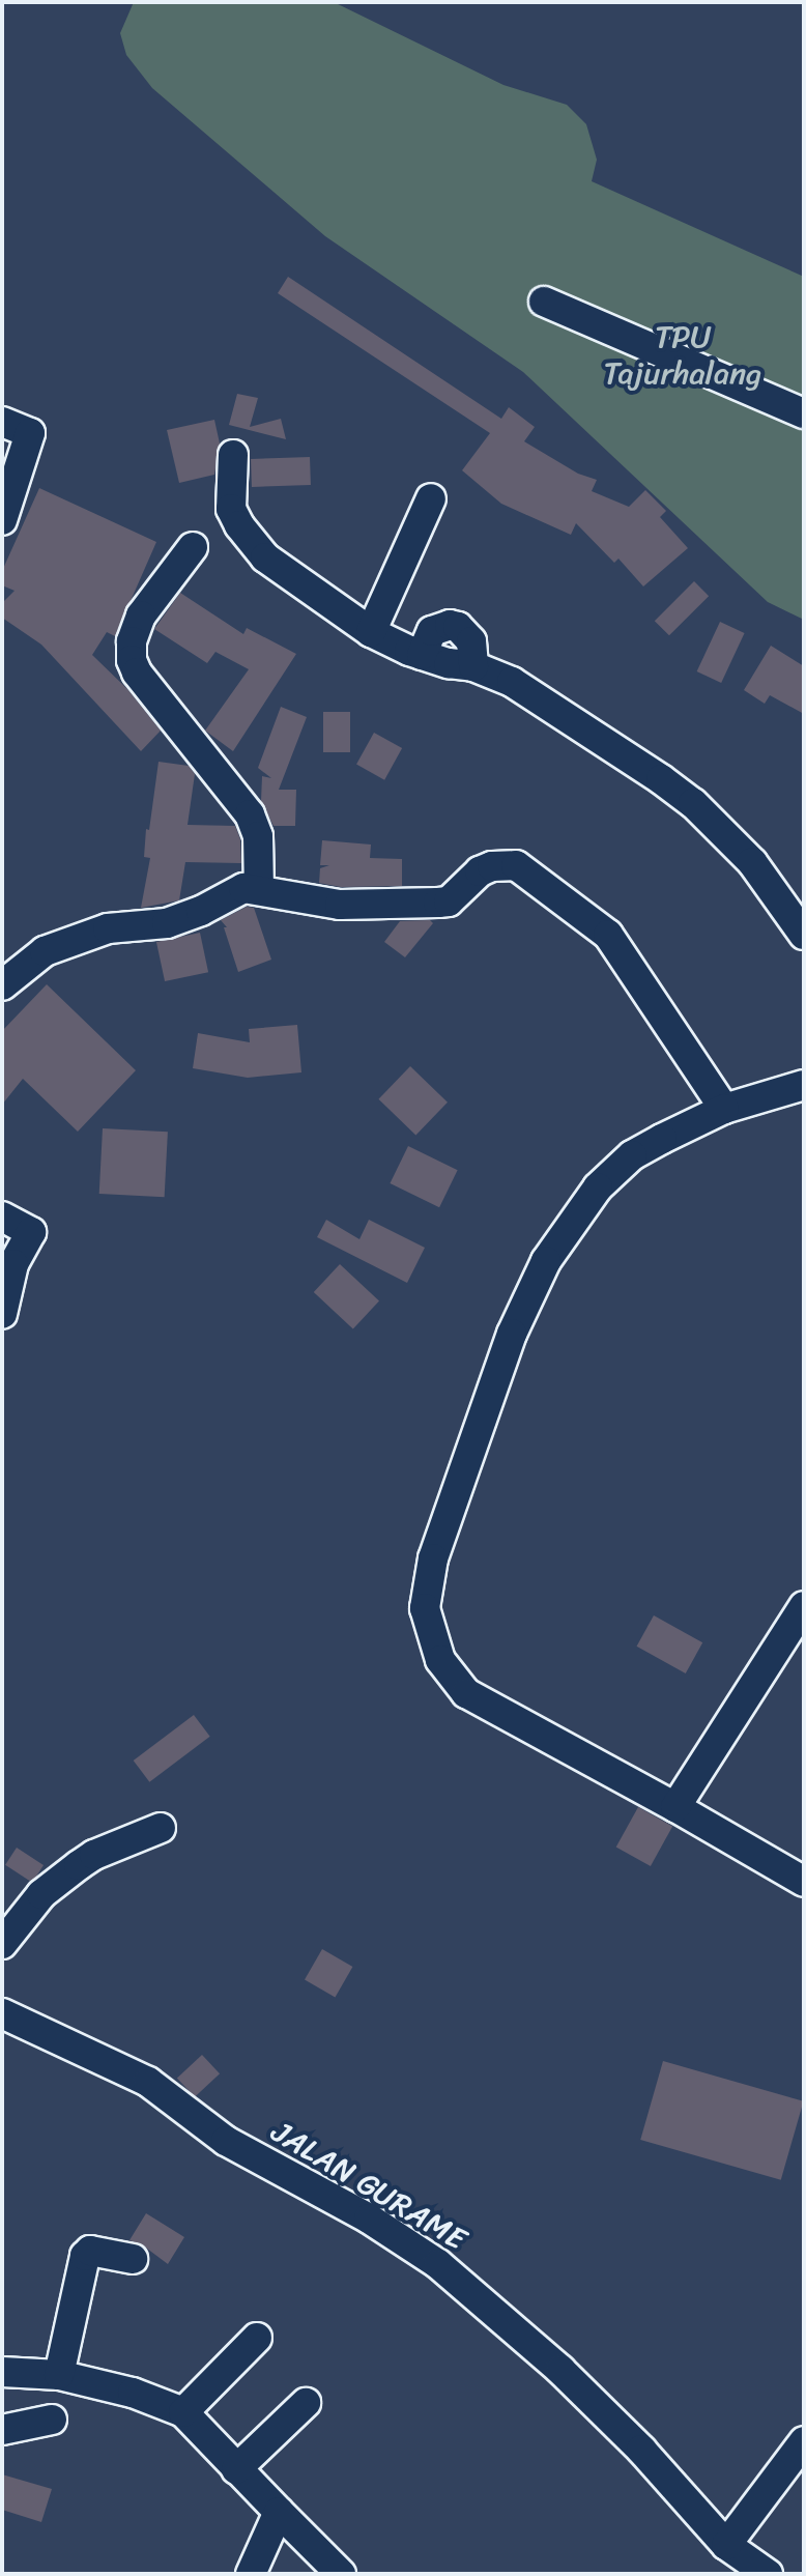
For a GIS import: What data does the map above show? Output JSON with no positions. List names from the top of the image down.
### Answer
{
  "streets": {
    "street": ["JALAN GURAME"]
  },
  "parks": ["TPU Tajurhalang"]
}
